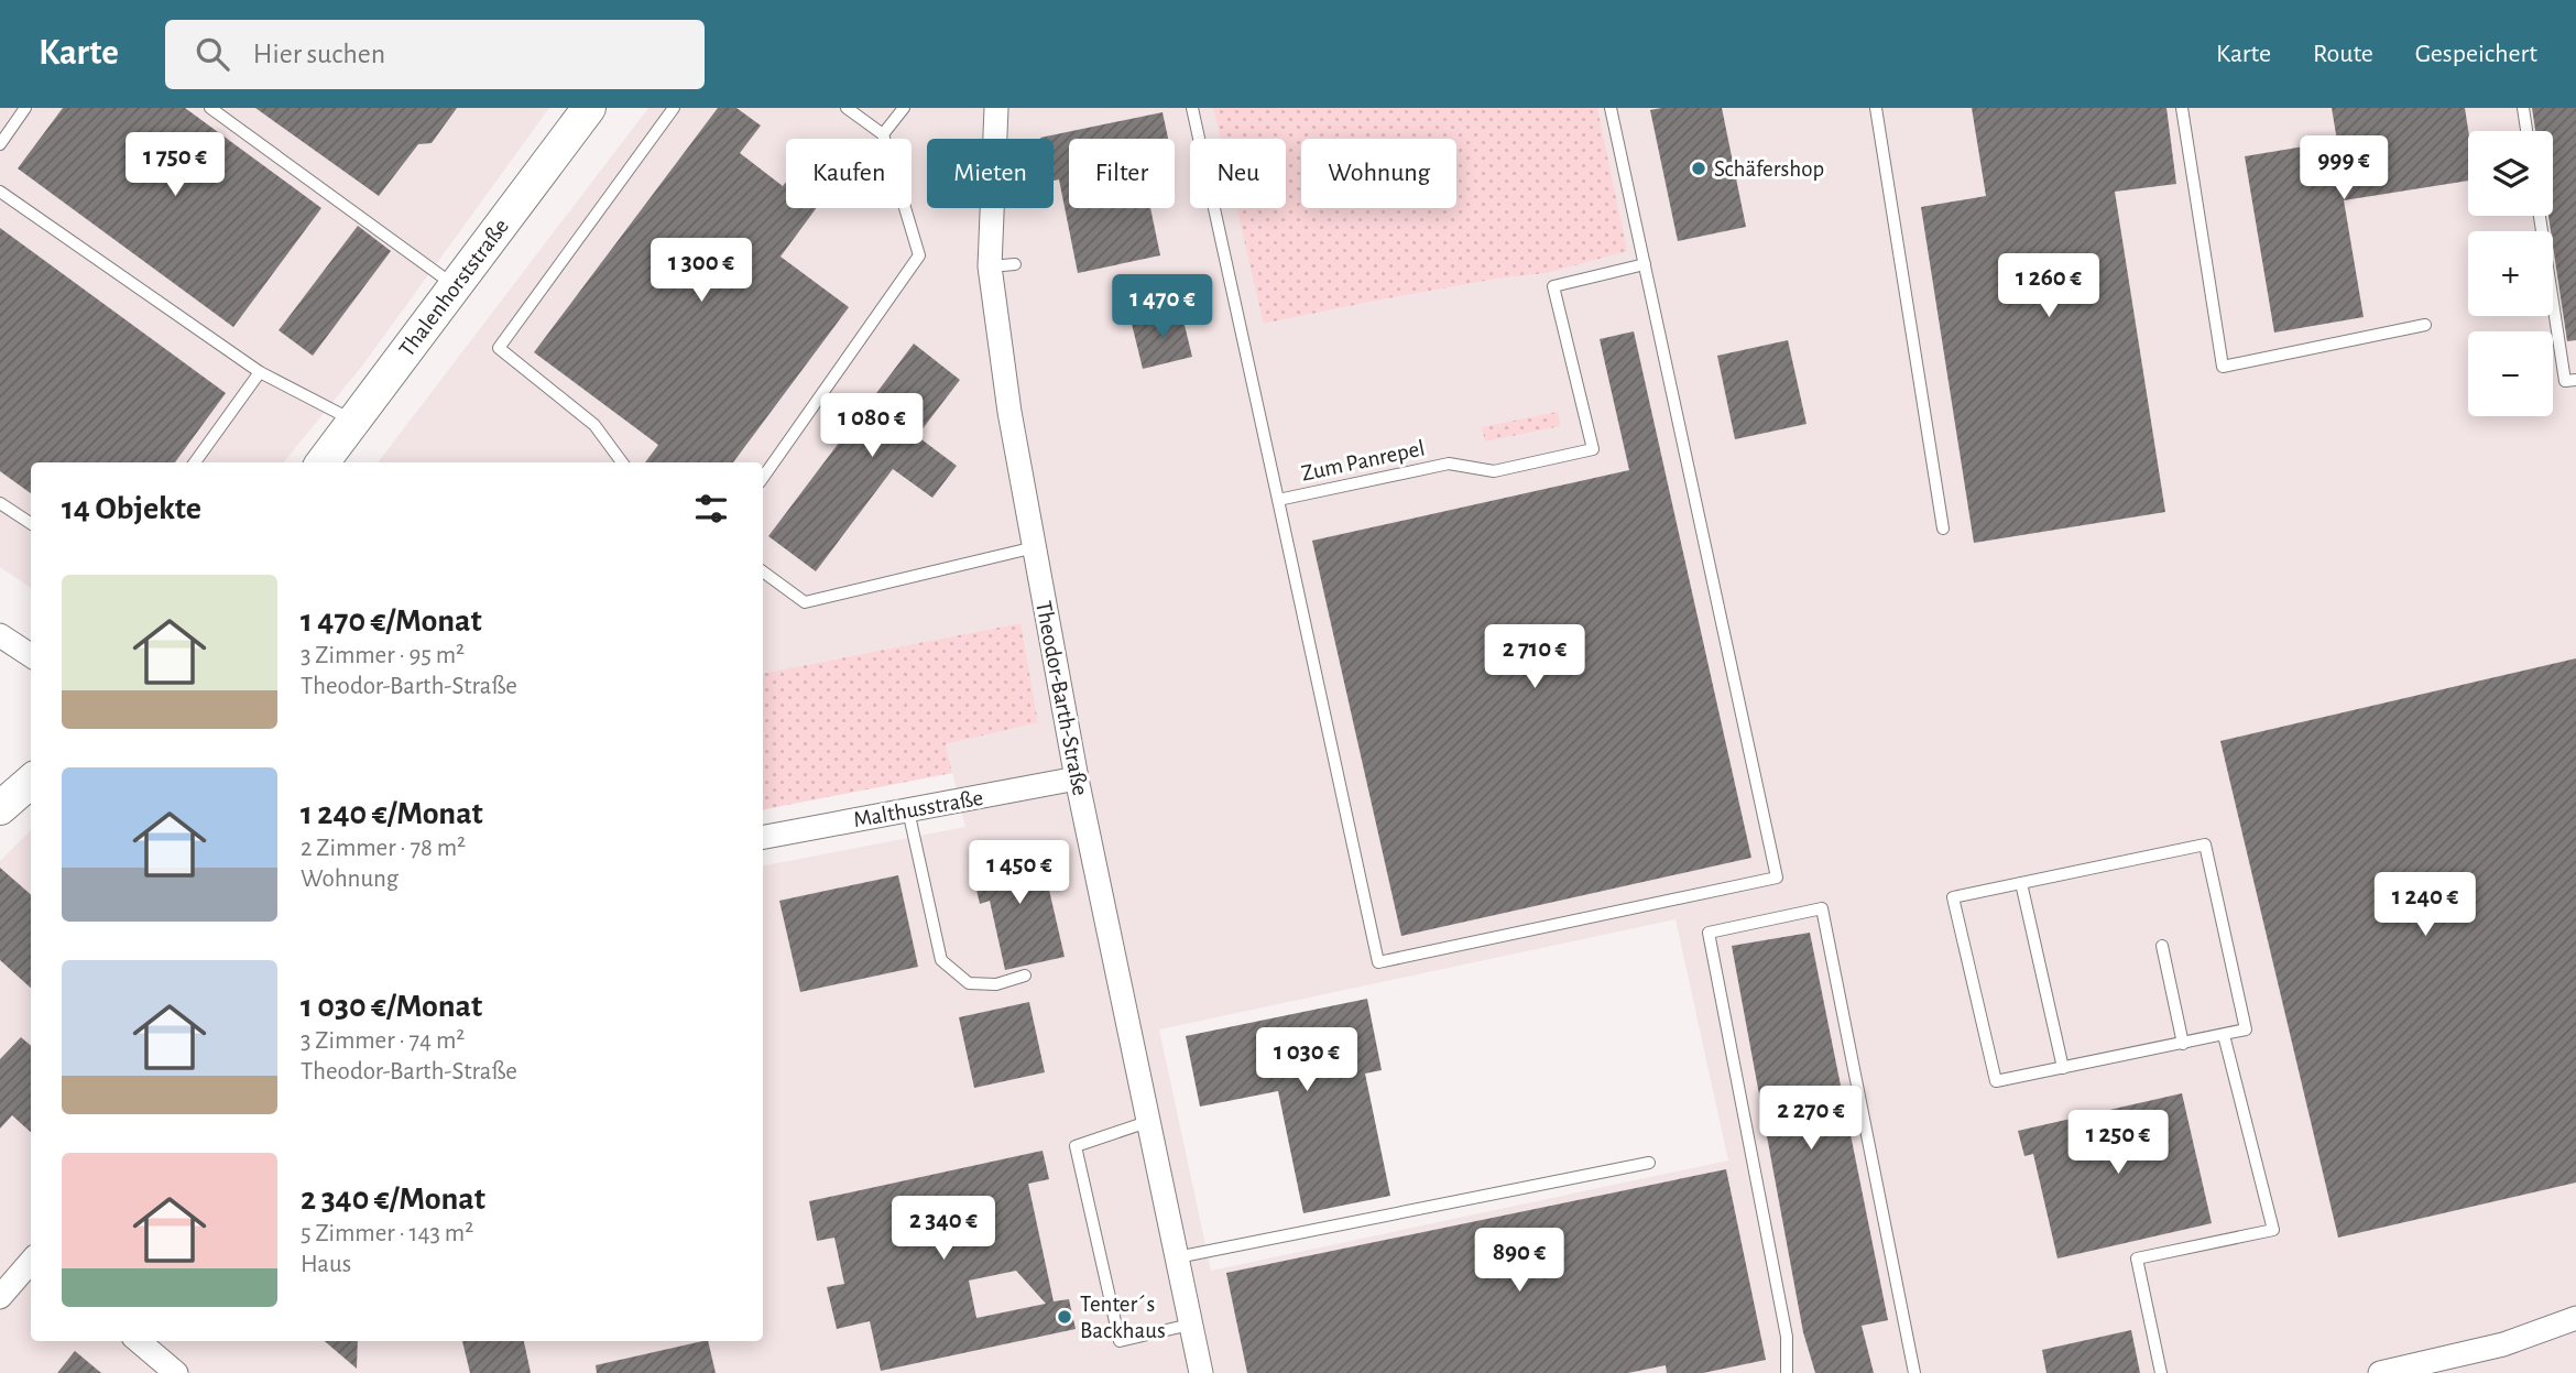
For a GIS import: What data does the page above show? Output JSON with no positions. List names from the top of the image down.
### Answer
{
  "streets": {
    "main road": ["Thalenhorststraße"],
    "street": ["Theodor-Barth-Straße", "Malthusstraße"],
    "lane": ["Zum Panrepel"]
  },
  "crossings": [
    ["Theodor-Barth-Straße", "Malthusstraße"]
  ],
  "places": ["Schäfershop", "Tenter´s Backhaus"],
  "page": {
    "header": "Karte",
    "search": "Hier suchen",
    "nav": ["Karte", "Route", "Gespeichert"],
    "map_buttons": ["+", "−"],
    "price": [
      "1 750 €",
      "999 €",
      "1 300 €",
      "1 260 €",
      "1 470 €",
      "1 080 €",
      "2 710 €",
      "1 450 €",
      "1 240 €",
      "1 030 €",
      "2 270 €",
      "1 250 €",
      "2 340 €",
      "890 €"
    ],
    "chip": [
      "Kaufen",
      "Mieten",
      "Filter",
      "Neu",
      "Wohnung"
    ],
    "heading": "14 Objekte",
    "list": [
      {
        "name": "1 470 €/Monat",
        "note": "3 Zimmer · 95 m² · Theodor-Barth-Straße"
      },
      {
        "name": "1 240 €/Monat",
        "note": "2 Zimmer · 78 m² · Wohnung"
      },
      {
        "name": "1 030 €/Monat",
        "note": "3 Zimmer · 74 m² · Theodor-Barth-Straße"
      },
      {
        "name": "2 340 €/Monat",
        "note": "5 Zimmer · 143 m² · Haus"
      }
    ]
  }
}
